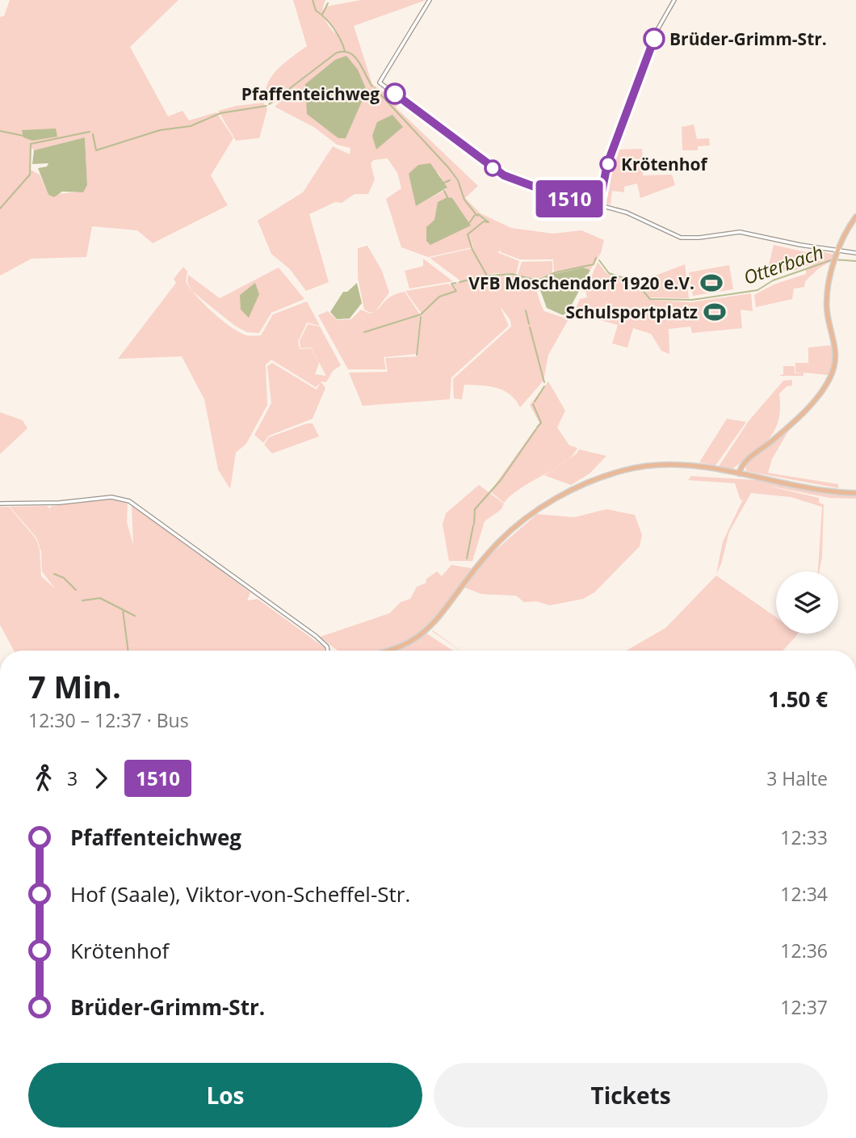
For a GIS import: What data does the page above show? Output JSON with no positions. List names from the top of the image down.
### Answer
{
  "water": ["Otterbach"],
  "places": {
    "other": ["Brüder-Grimm-Str.", "Pfaffenteichweg", "Krötenhof"],
    "sports": ["VFB Moschendorf 1920 e.V.", "Schulsportplatz"]
  },
  "lines": ["bus line 1510"],
  "page": {
    "on_map": "1510",
    "heading": ["7 Min.", "12:30 – 12:37 · Bus", "1.50 €"],
    "legs": ["3", "1510", "3 Halte"],
    "list": [
      {
        "name": "Pfaffenteichweg",
        "value": "12:33"
      },
      {
        "name": "Hof (Saale), Viktor-von-Scheffel-Str.",
        "value": "12:34"
      },
      {
        "name": "Krötenhof",
        "value": "12:36"
      },
      {
        "name": "Brüder-Grimm-Str.",
        "value": "12:37"
      }
    ],
    "buttons": ["Los", "Tickets"]
  }
}
